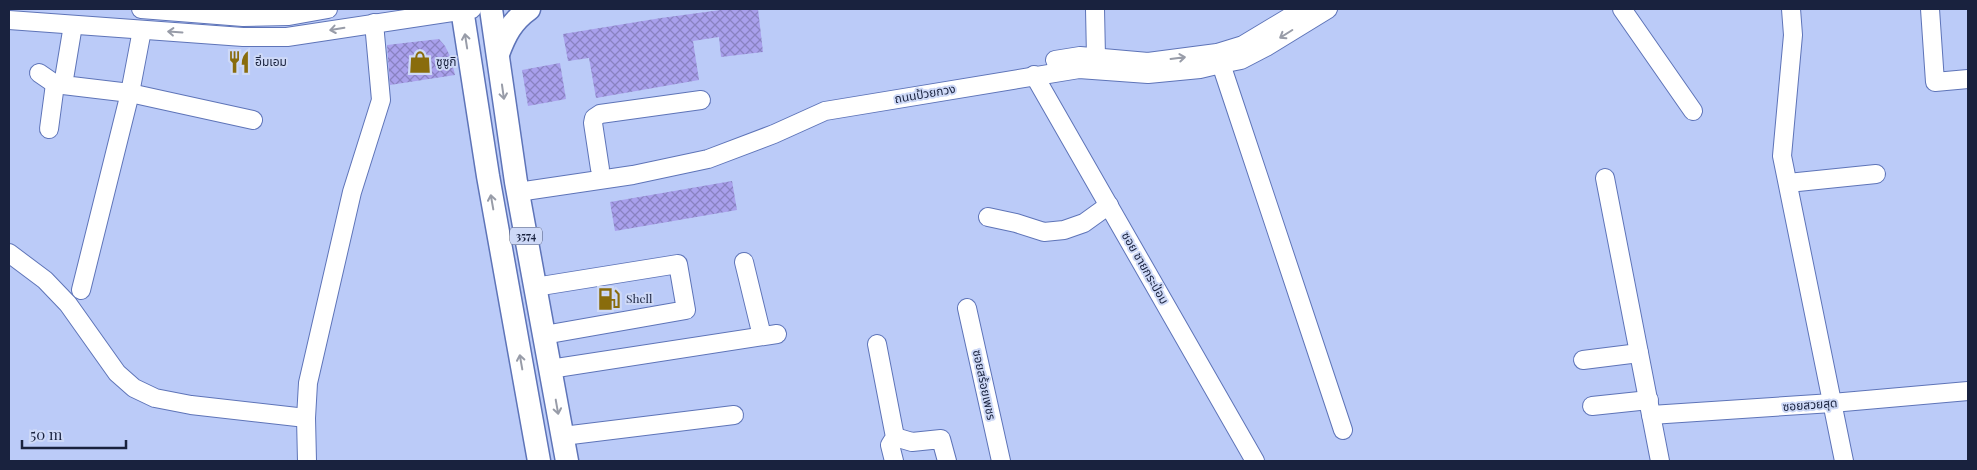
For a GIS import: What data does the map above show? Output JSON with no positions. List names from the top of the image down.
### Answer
{
  "streets": {
    "main road": ["3574"],
    "street": [
      "ถนนป้วยกวง",
      "ซอย ชายกระป่อม",
      "ซอยสร้อยเพชร",
      "ซอยสวยสุด"
    ]
  },
  "crossings": [
    ["ถนนป้วยกวง", "3574"],
    ["ถนนป้วยกวง", "ซอย ชายกระป่อม"]
  ],
  "places": {
    "restaurant": ["อิ่มเอม"],
    "shop": ["ซูซูกิ"],
    "fuel station": ["Shell"]
  },
  "scale_bar": "50 m"
}
